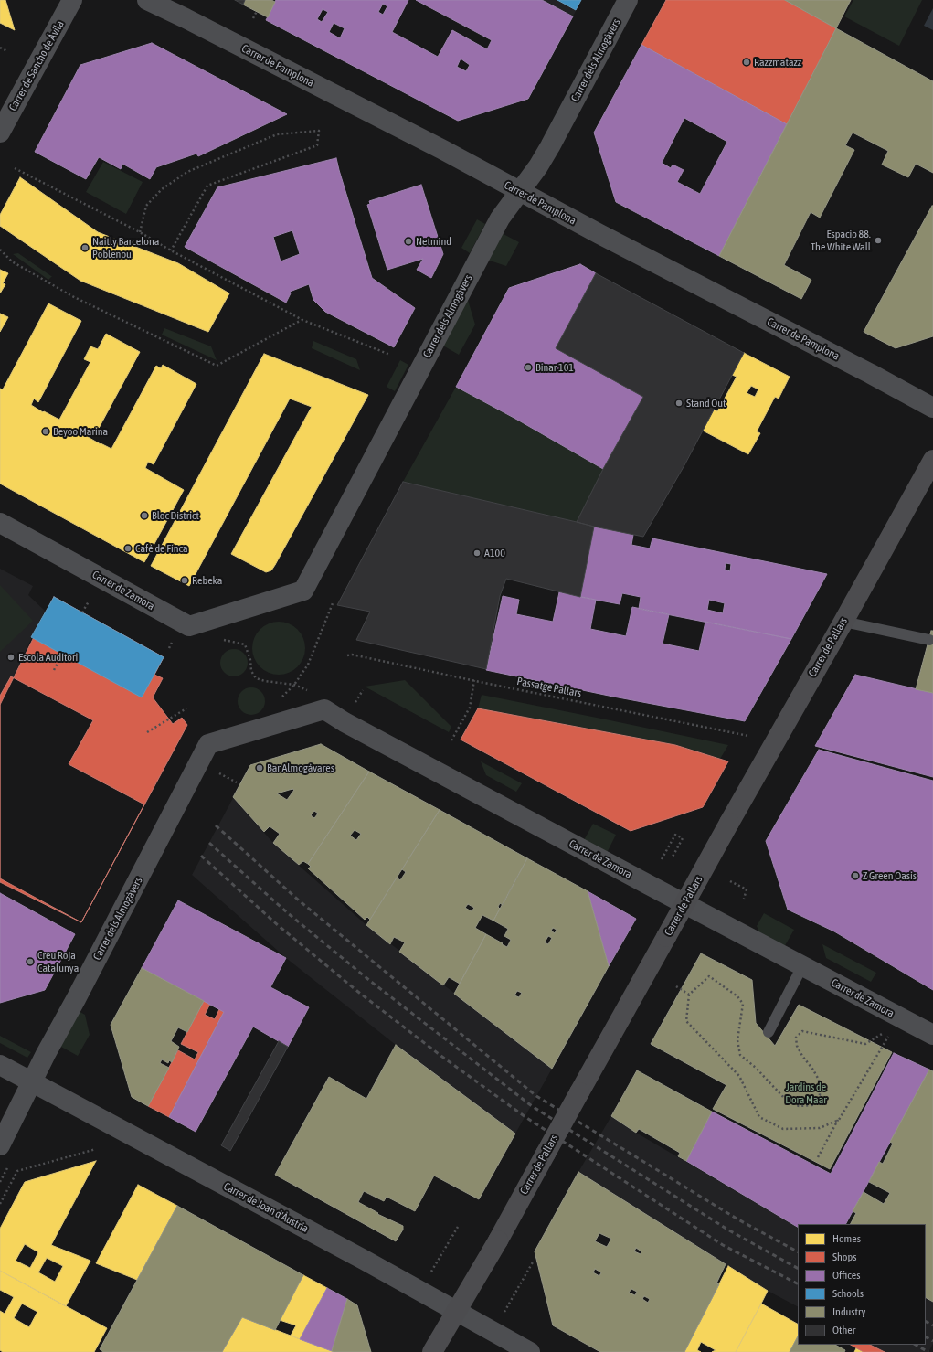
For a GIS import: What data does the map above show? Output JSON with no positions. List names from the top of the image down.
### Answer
{
  "streets": {
    "main road": ["Carrer de Pallars"],
    "street": [
      "Carrer dels Almogàvers",
      "Carrer de Sancho de Ávila",
      "Carrer de Pamplona",
      "Carrer de Zamora",
      "Carrer de Joan d'Àustria"
    ],
    "path": ["Passatge Pallars"]
  },
  "crossings": [
    ["Carrer dels Almogàvers", "Carrer de Pamplona"],
    ["Carrer dels Almogàvers", "Carrer de Zamora"],
    ["Carrer dels Almogàvers", "Carrer de Joan d'Àustria"]
  ],
  "parks": ["Jardins de Dora Maar"],
  "places": [
    "Razzmatazz",
    "Espacio 88. The White Wall",
    "Netmind",
    "Naitly Barcelona Poblenou",
    "Binar 101",
    "Stand Out",
    "Beyoo Marina",
    "Bloc District",
    "Café de Finca",
    "A100",
    "Rebeka",
    "Escola Auditori",
    "Bar Almogávares",
    "Z Green Oasis",
    "Creu Roja Catalunya"
  ],
  "legend": [
    "Homes",
    "Shops",
    "Offices",
    "Schools",
    "Industry",
    "Other"
  ]
}
